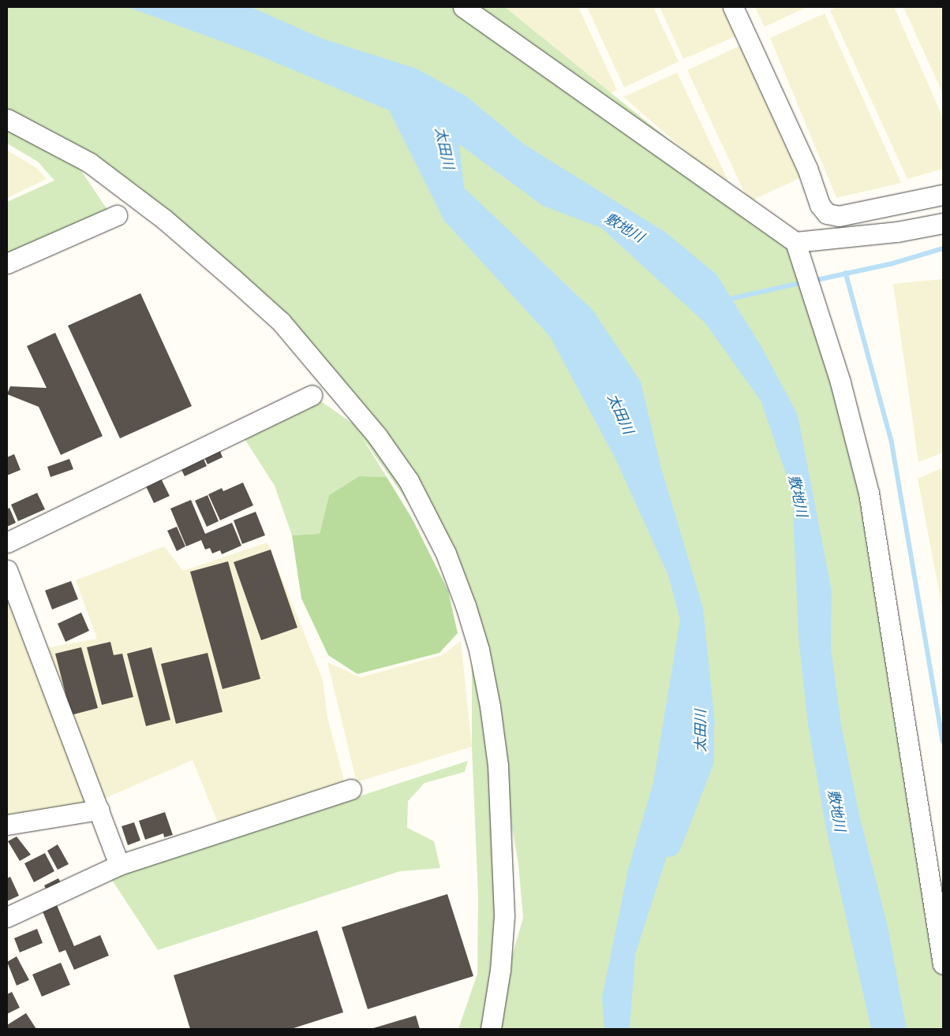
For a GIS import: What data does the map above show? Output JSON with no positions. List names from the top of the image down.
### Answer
{
  "water": ["太田川", "敷地川"]
}
